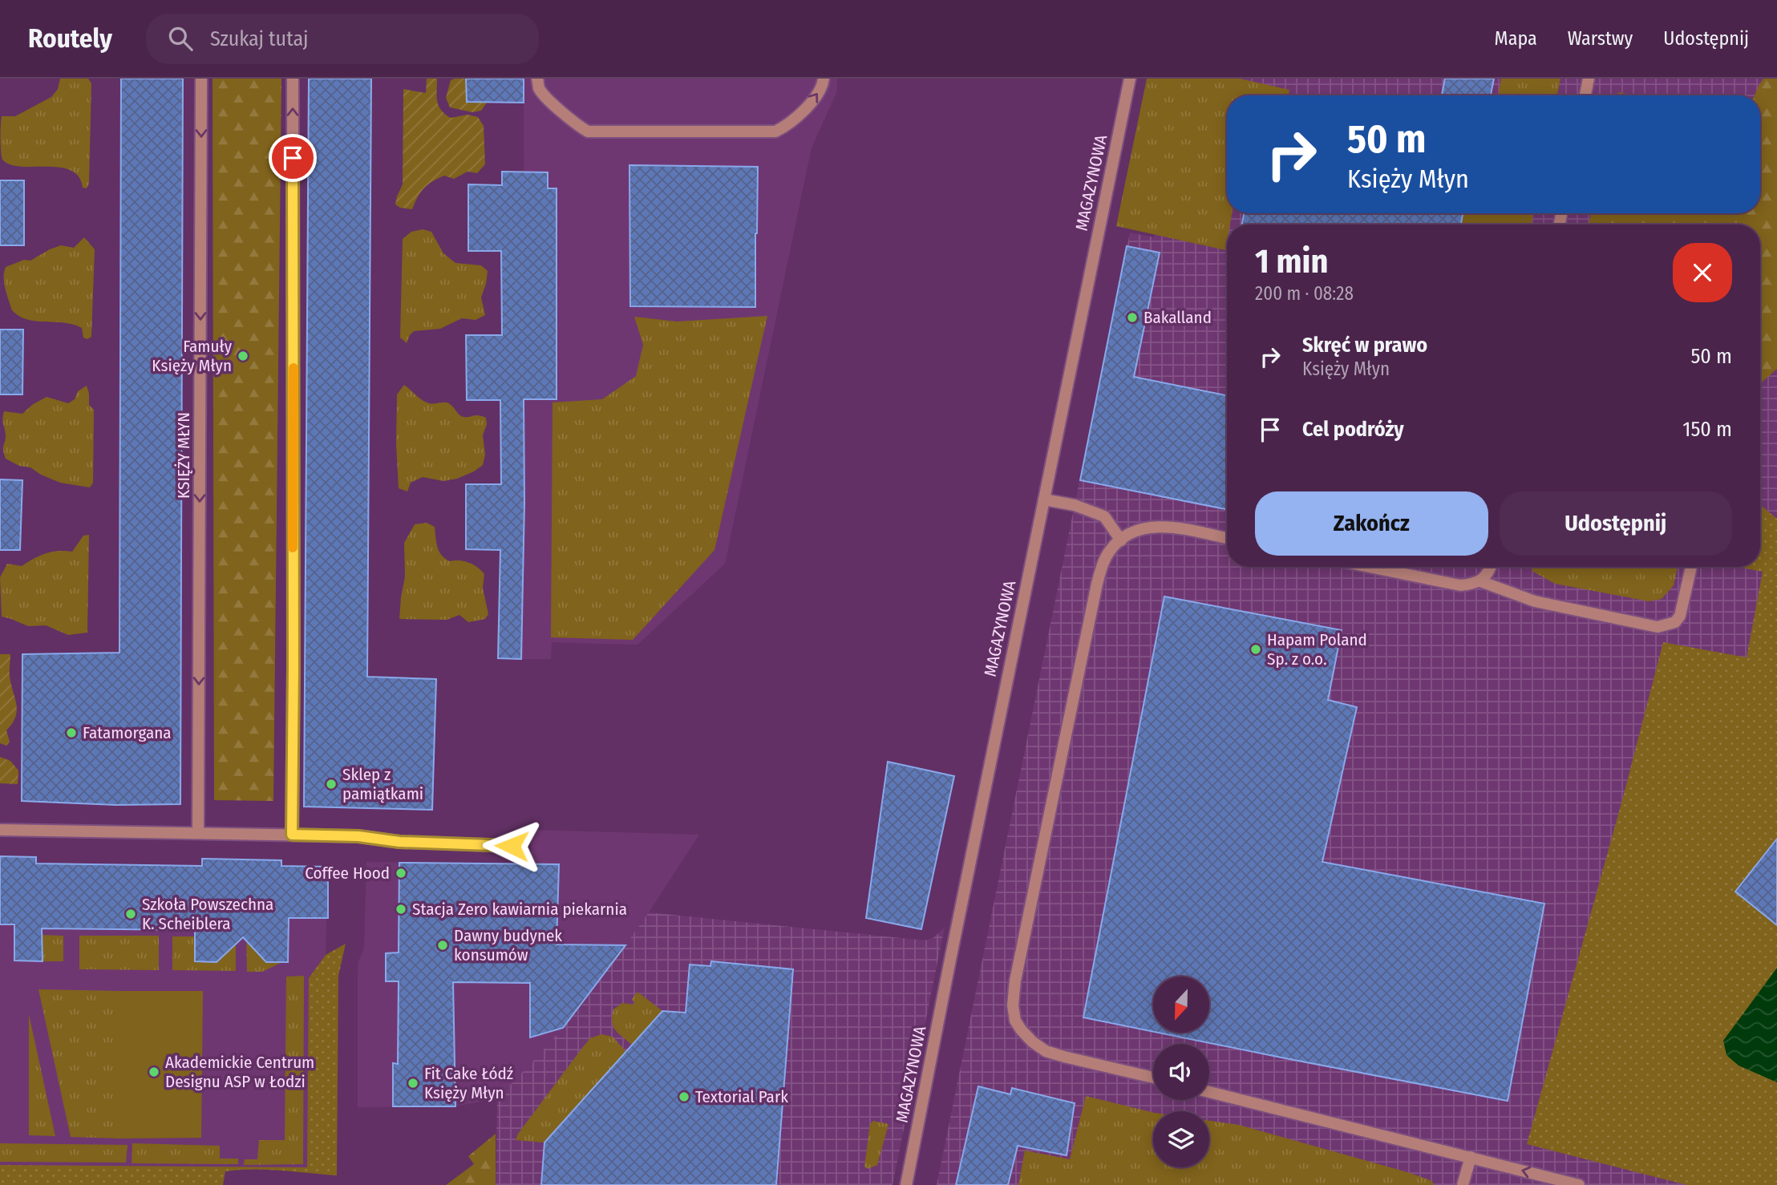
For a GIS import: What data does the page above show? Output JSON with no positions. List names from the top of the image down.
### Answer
{
  "streets": {
    "street": ["MAGAZYNOWA", "KSIĘŻY MŁYN"]
  },
  "places": [
    "Bakalland",
    "Famuły Księży Młyn",
    "Hapam Poland Sp. z o.o.",
    "Fatamorgana",
    "Sklep z pamiątkami",
    "Coffee Hood",
    "Stacja Zero kawiarnia piekarnia",
    "Szkoła Powszechna K. Scheiblera",
    "Dawny budynek konsumów",
    "Akademickie Centrum Designu ASP w Łodzi",
    "Fit Cake Łódź Księży Młyn",
    "Textorial Park"
  ],
  "north": "bottom",
  "page": {
    "header": "Routely",
    "search": "Szukaj tutaj",
    "nav": ["Mapa", "Warstwy", "Udostępnij"],
    "turn": ["50 m", "Księży Młyn"],
    "heading": ["1 min", "200 m · 08:28"],
    "list": [
      {
        "name": "Skręć w prawo",
        "note": "Księży Młyn",
        "value": "50 m"
      },
      {
        "name": "Cel podróży",
        "value": "150 m"
      }
    ],
    "buttons": ["Zakończ", "Udostępnij"]
  }
}
